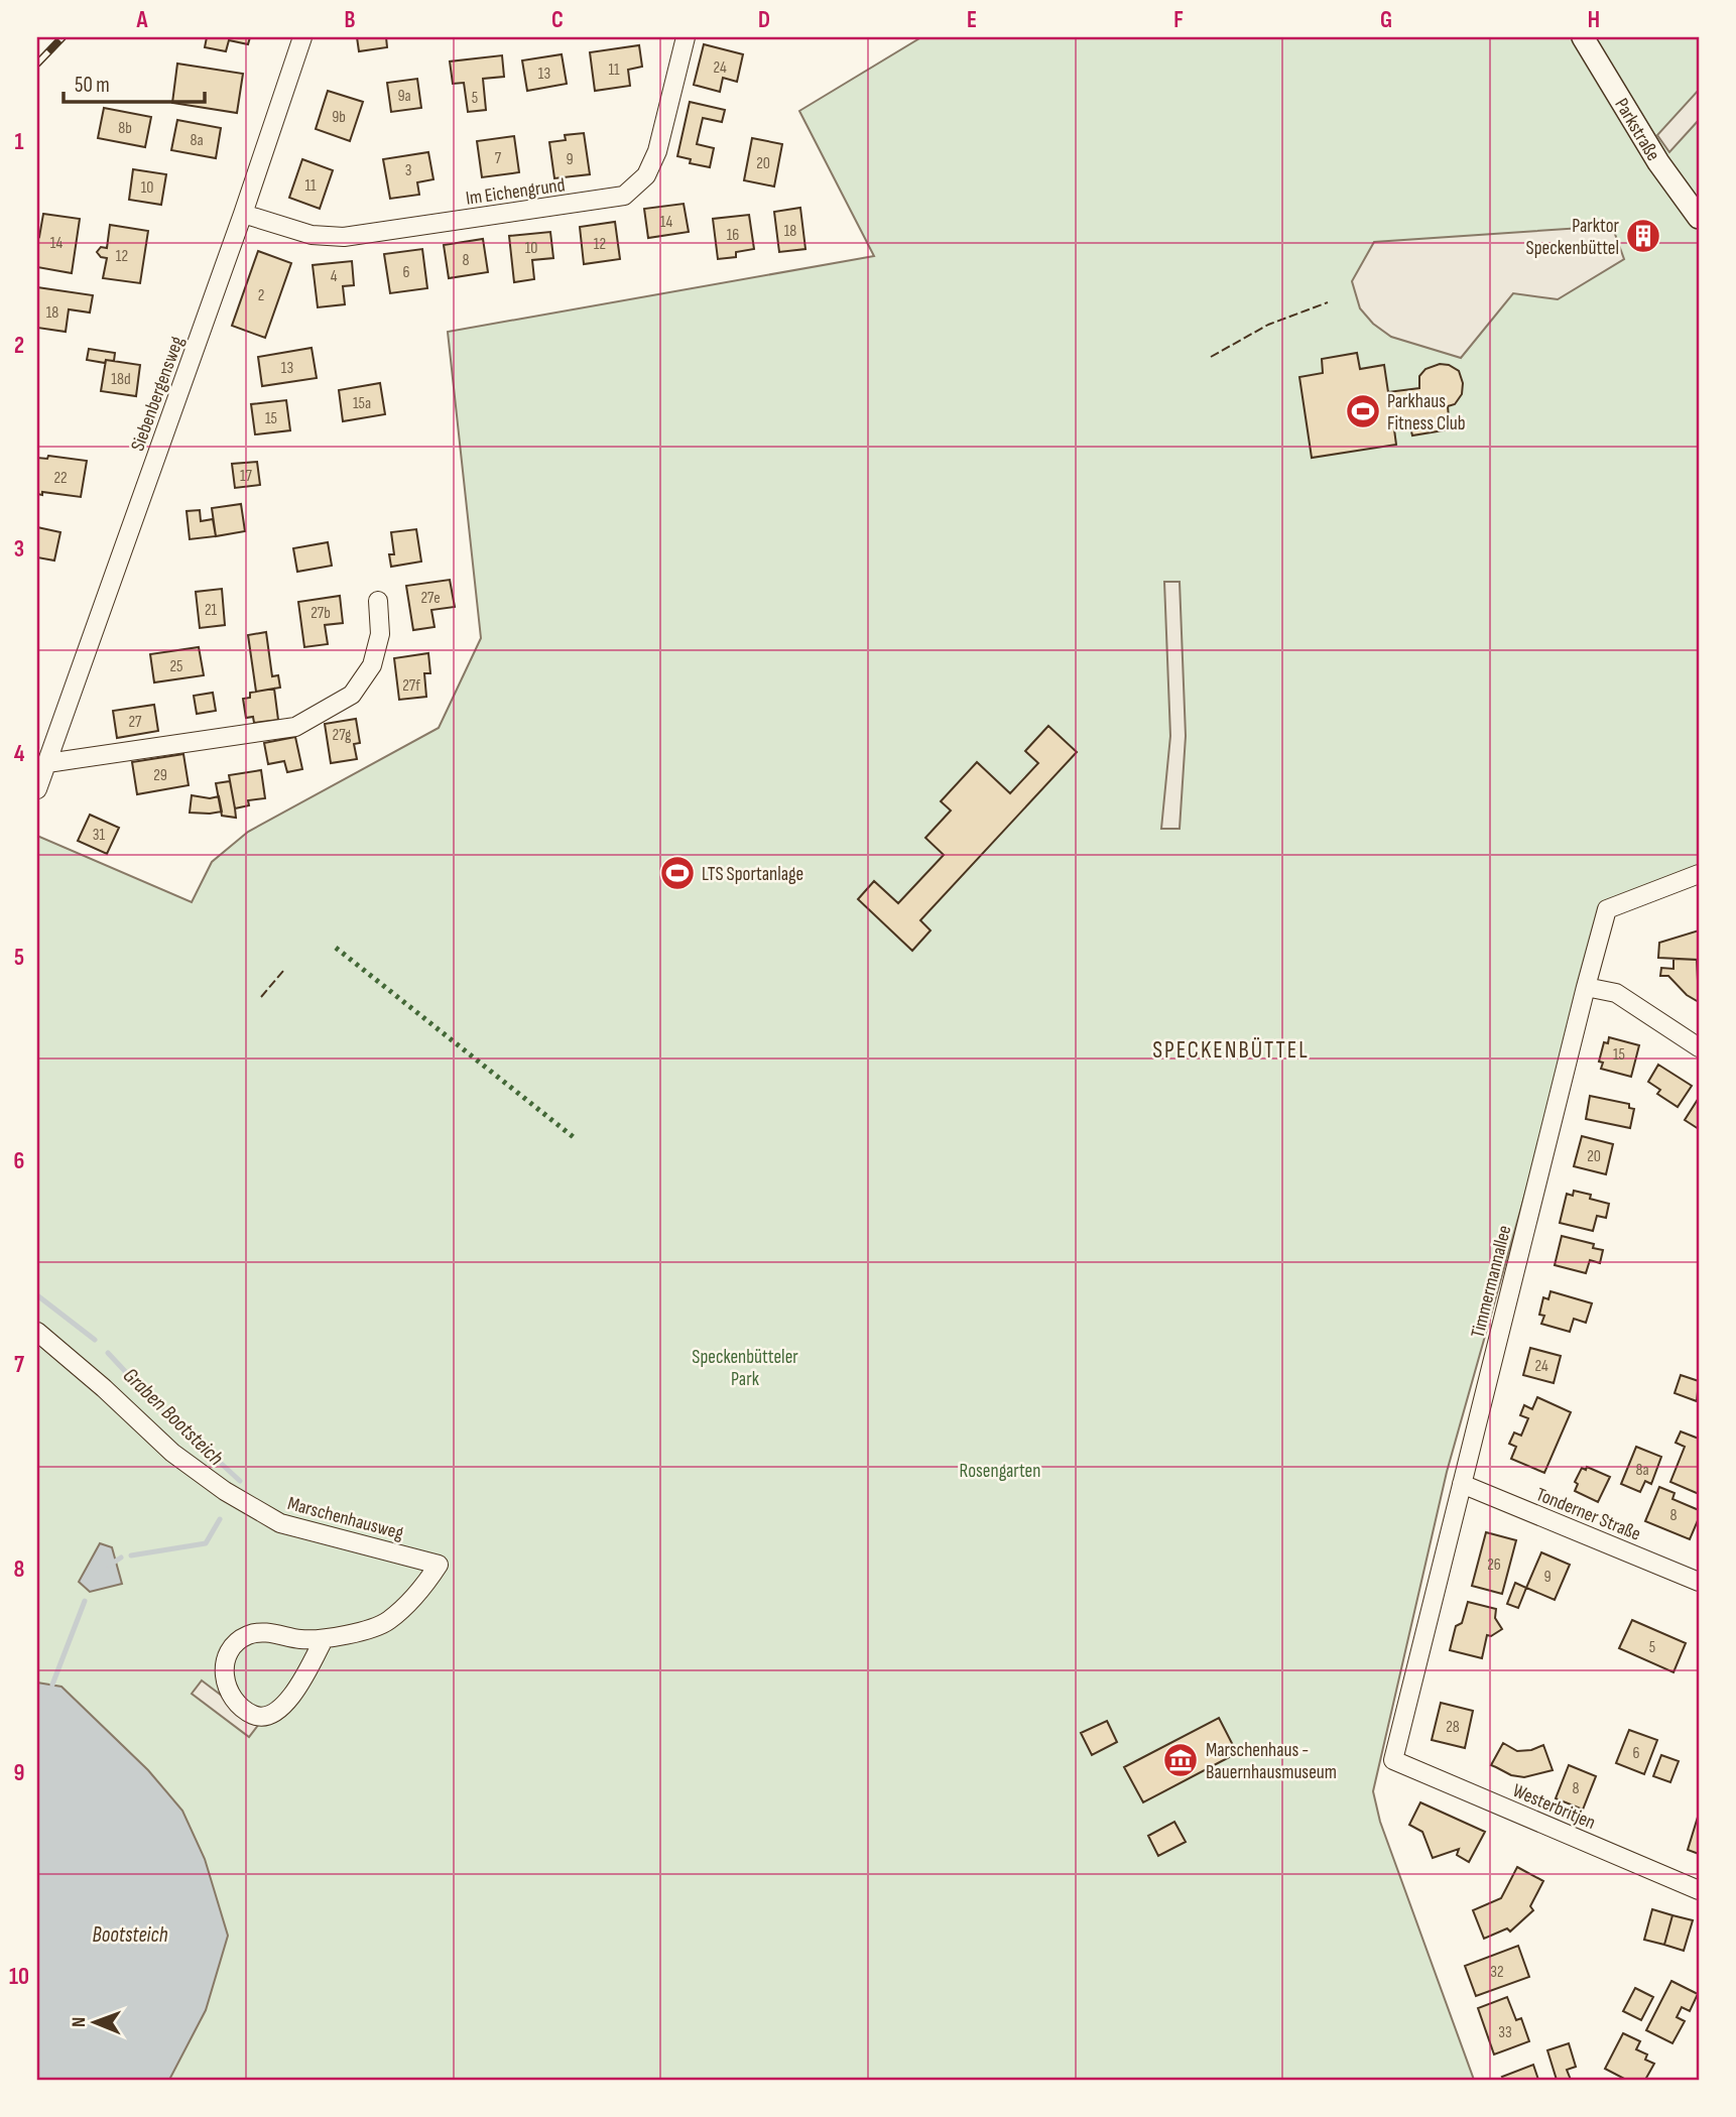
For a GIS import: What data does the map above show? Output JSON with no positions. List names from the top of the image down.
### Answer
{
  "streets": {
    "street": [
      "Parkstraße",
      "Im Eichengrund",
      "Siebenbergensweg",
      "Timmermannallee",
      "Tonderner Straße",
      "Marschenhausweg",
      "Westerbritjen"
    ]
  },
  "crossings": [
    ["Im Eichengrund", "Siebenbergensweg"],
    ["Timmermannallee", "Tonderner Straße"],
    ["Timmermannallee", "Westerbritjen"]
  ],
  "districts": ["SPECKENBÜTTEL"],
  "water": ["Graben Bootsteich", "Bootsteich"],
  "parks": ["Speckenbütteler Park", "Rosengarten"],
  "places": {
    "building": ["Parktor Speckenbüttel"],
    "sports": ["Parkhaus Fitness Club", "LTS Sportanlage"],
    "museum": ["Marschenhaus - Bauernhausmuseum"]
  },
  "house_numbers": [
    "24",
    "11",
    "13",
    "9a",
    "5",
    "9b",
    "8b",
    "8a",
    "7",
    "9",
    "20",
    "3",
    "11",
    "10",
    "14",
    "18",
    "16",
    "14",
    "12",
    "10",
    "12",
    "8",
    "6",
    "4",
    "2",
    "18",
    "13",
    "18d",
    "15a",
    "15",
    "17",
    "22",
    "27e",
    "21",
    "27b",
    "25",
    "27f",
    "27",
    "27g",
    "29",
    "31",
    "15",
    "20",
    "24",
    "8a",
    "8",
    "26",
    "9",
    "5",
    "28",
    "6",
    "8",
    "32",
    "33"
  ],
  "scale_bar": "50 m",
  "north": "left",
  "grid": {
    "columns": [
      "A",
      "B",
      "C",
      "D",
      "E",
      "F",
      "G",
      "H"
    ],
    "rows": [
      "1",
      "2",
      "3",
      "4",
      "5",
      "6",
      "7",
      "8",
      "9",
      "10"
    ]
  }
}
